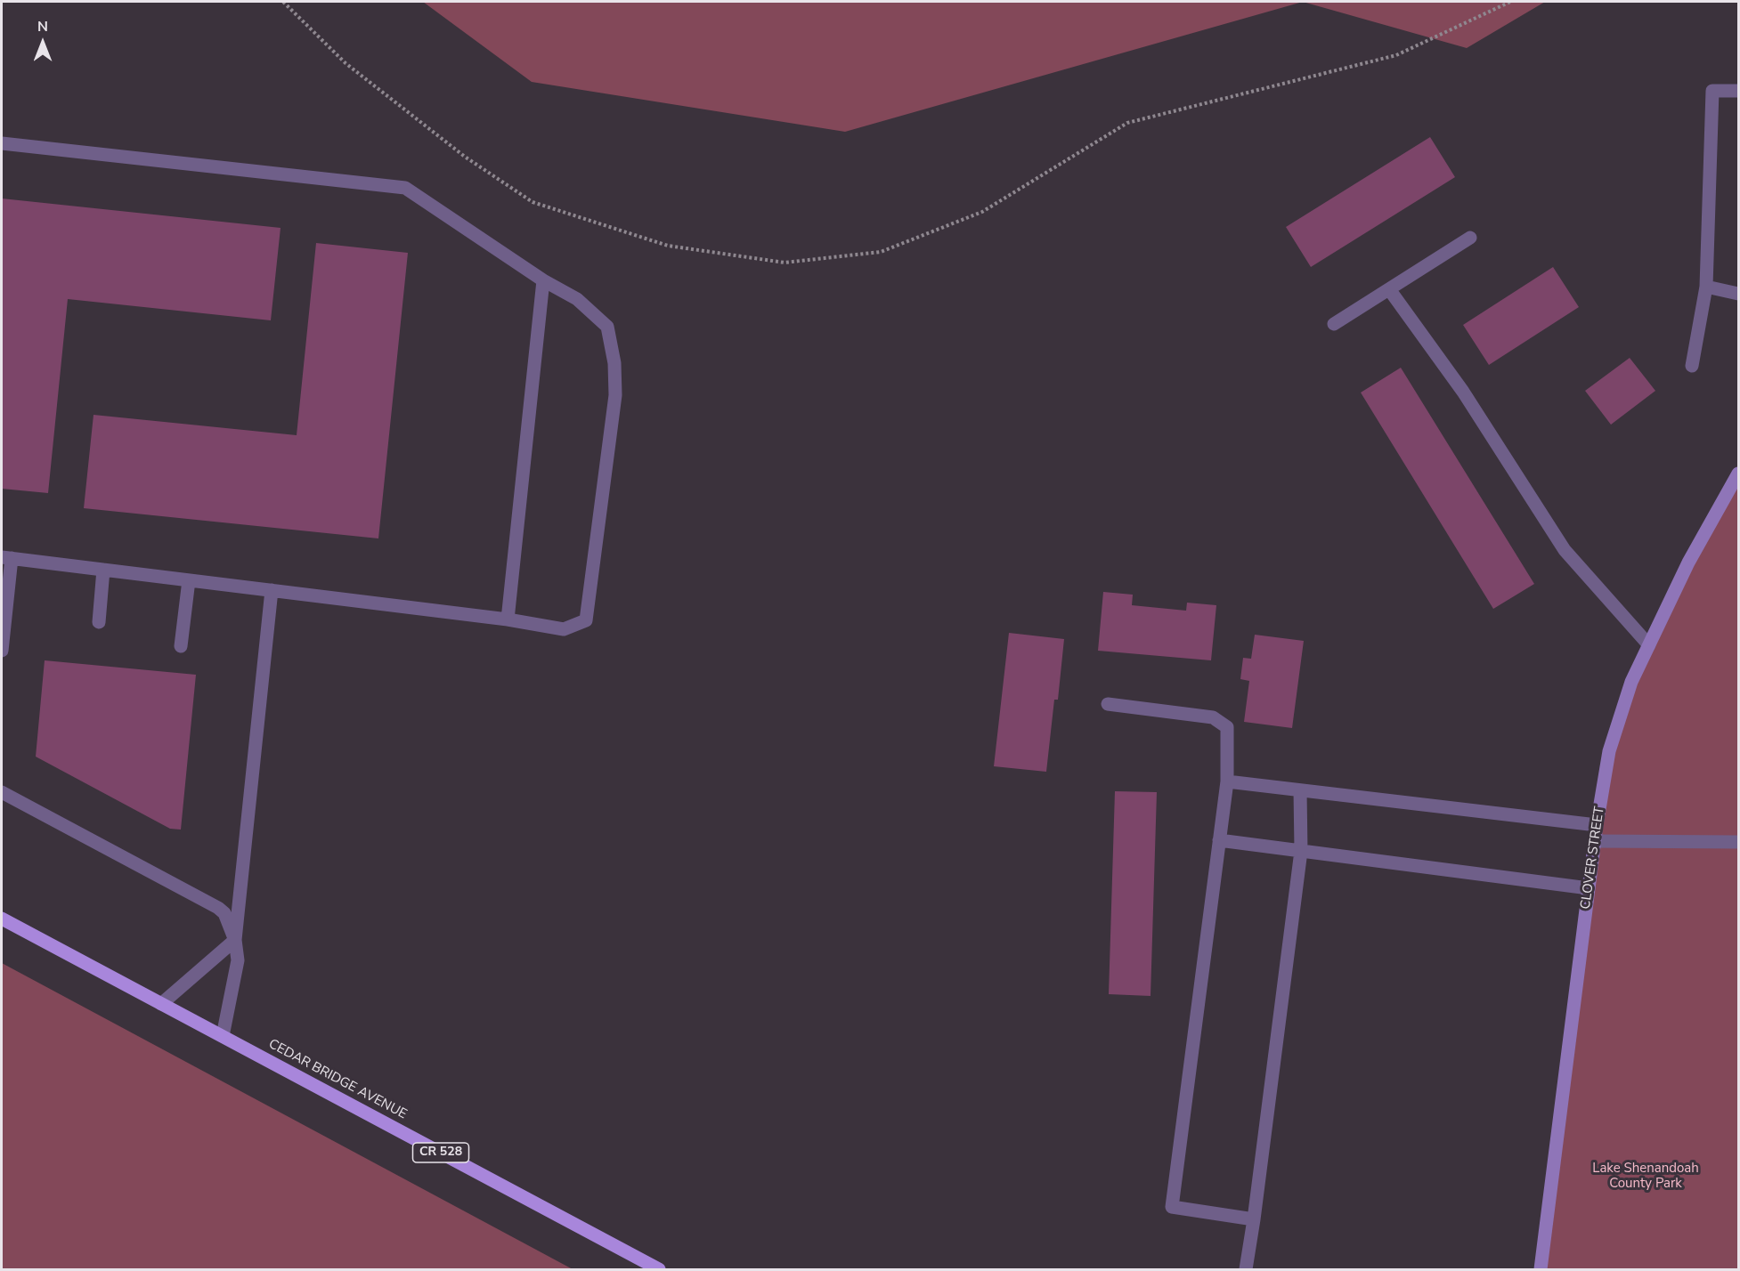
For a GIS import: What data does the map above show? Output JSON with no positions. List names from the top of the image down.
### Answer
{
  "streets": {
    "main road": ["CEDAR BRIDGE AVENUE", "CR 528"],
    "street": ["CLOVER STREET"]
  },
  "parks": ["Lake Shenandoah County Park"],
  "north": "top"
}
